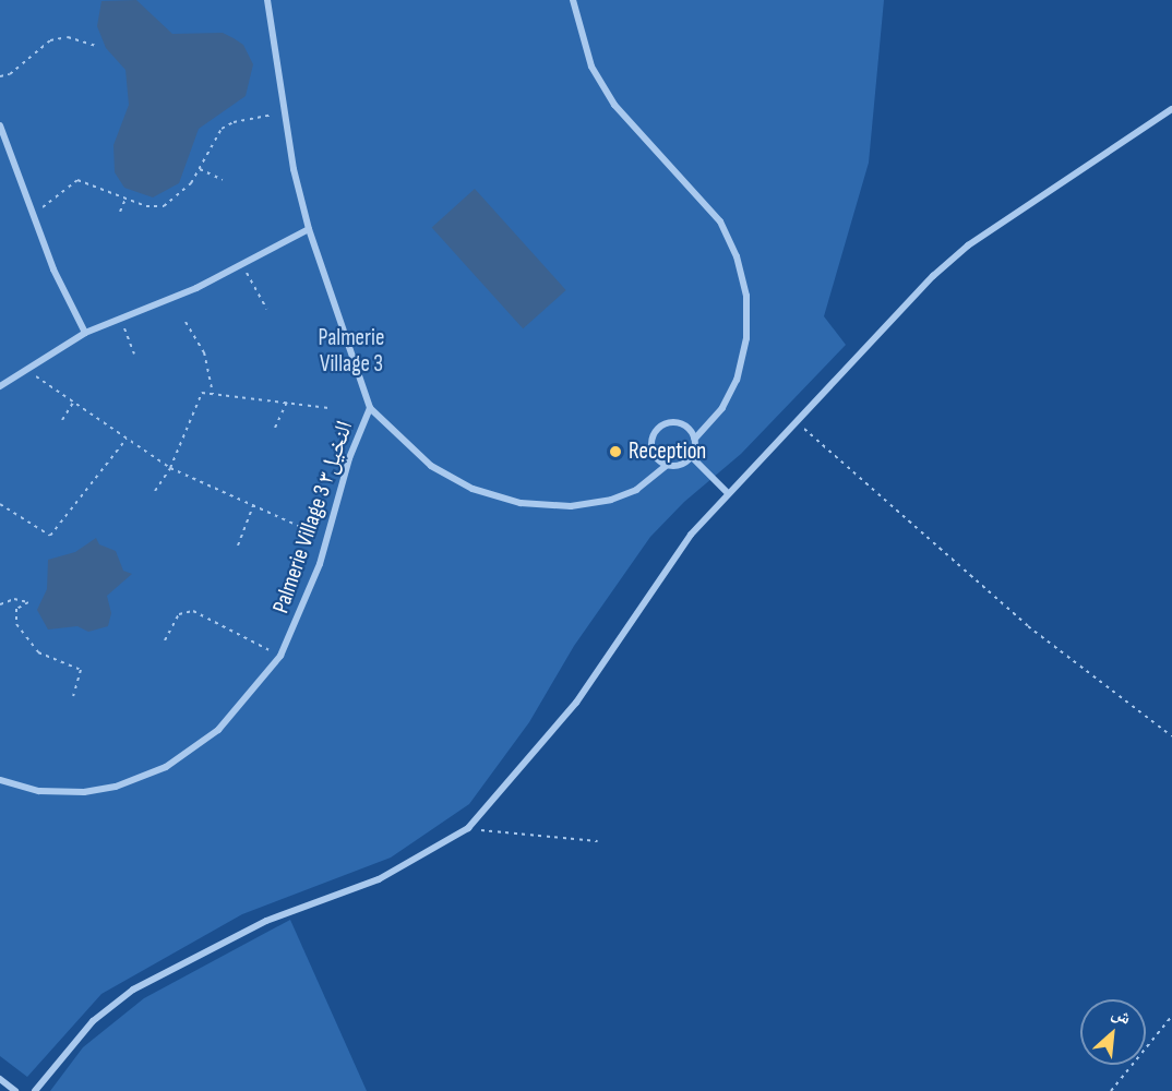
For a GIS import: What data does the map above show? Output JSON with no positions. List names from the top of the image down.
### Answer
{
  "streets": {
    "street": ["Palmerie Village 3 النخيل٣"]
  },
  "parks": ["Palmerie Village 3"],
  "places": ["Reception"],
  "north": "top right"
}
